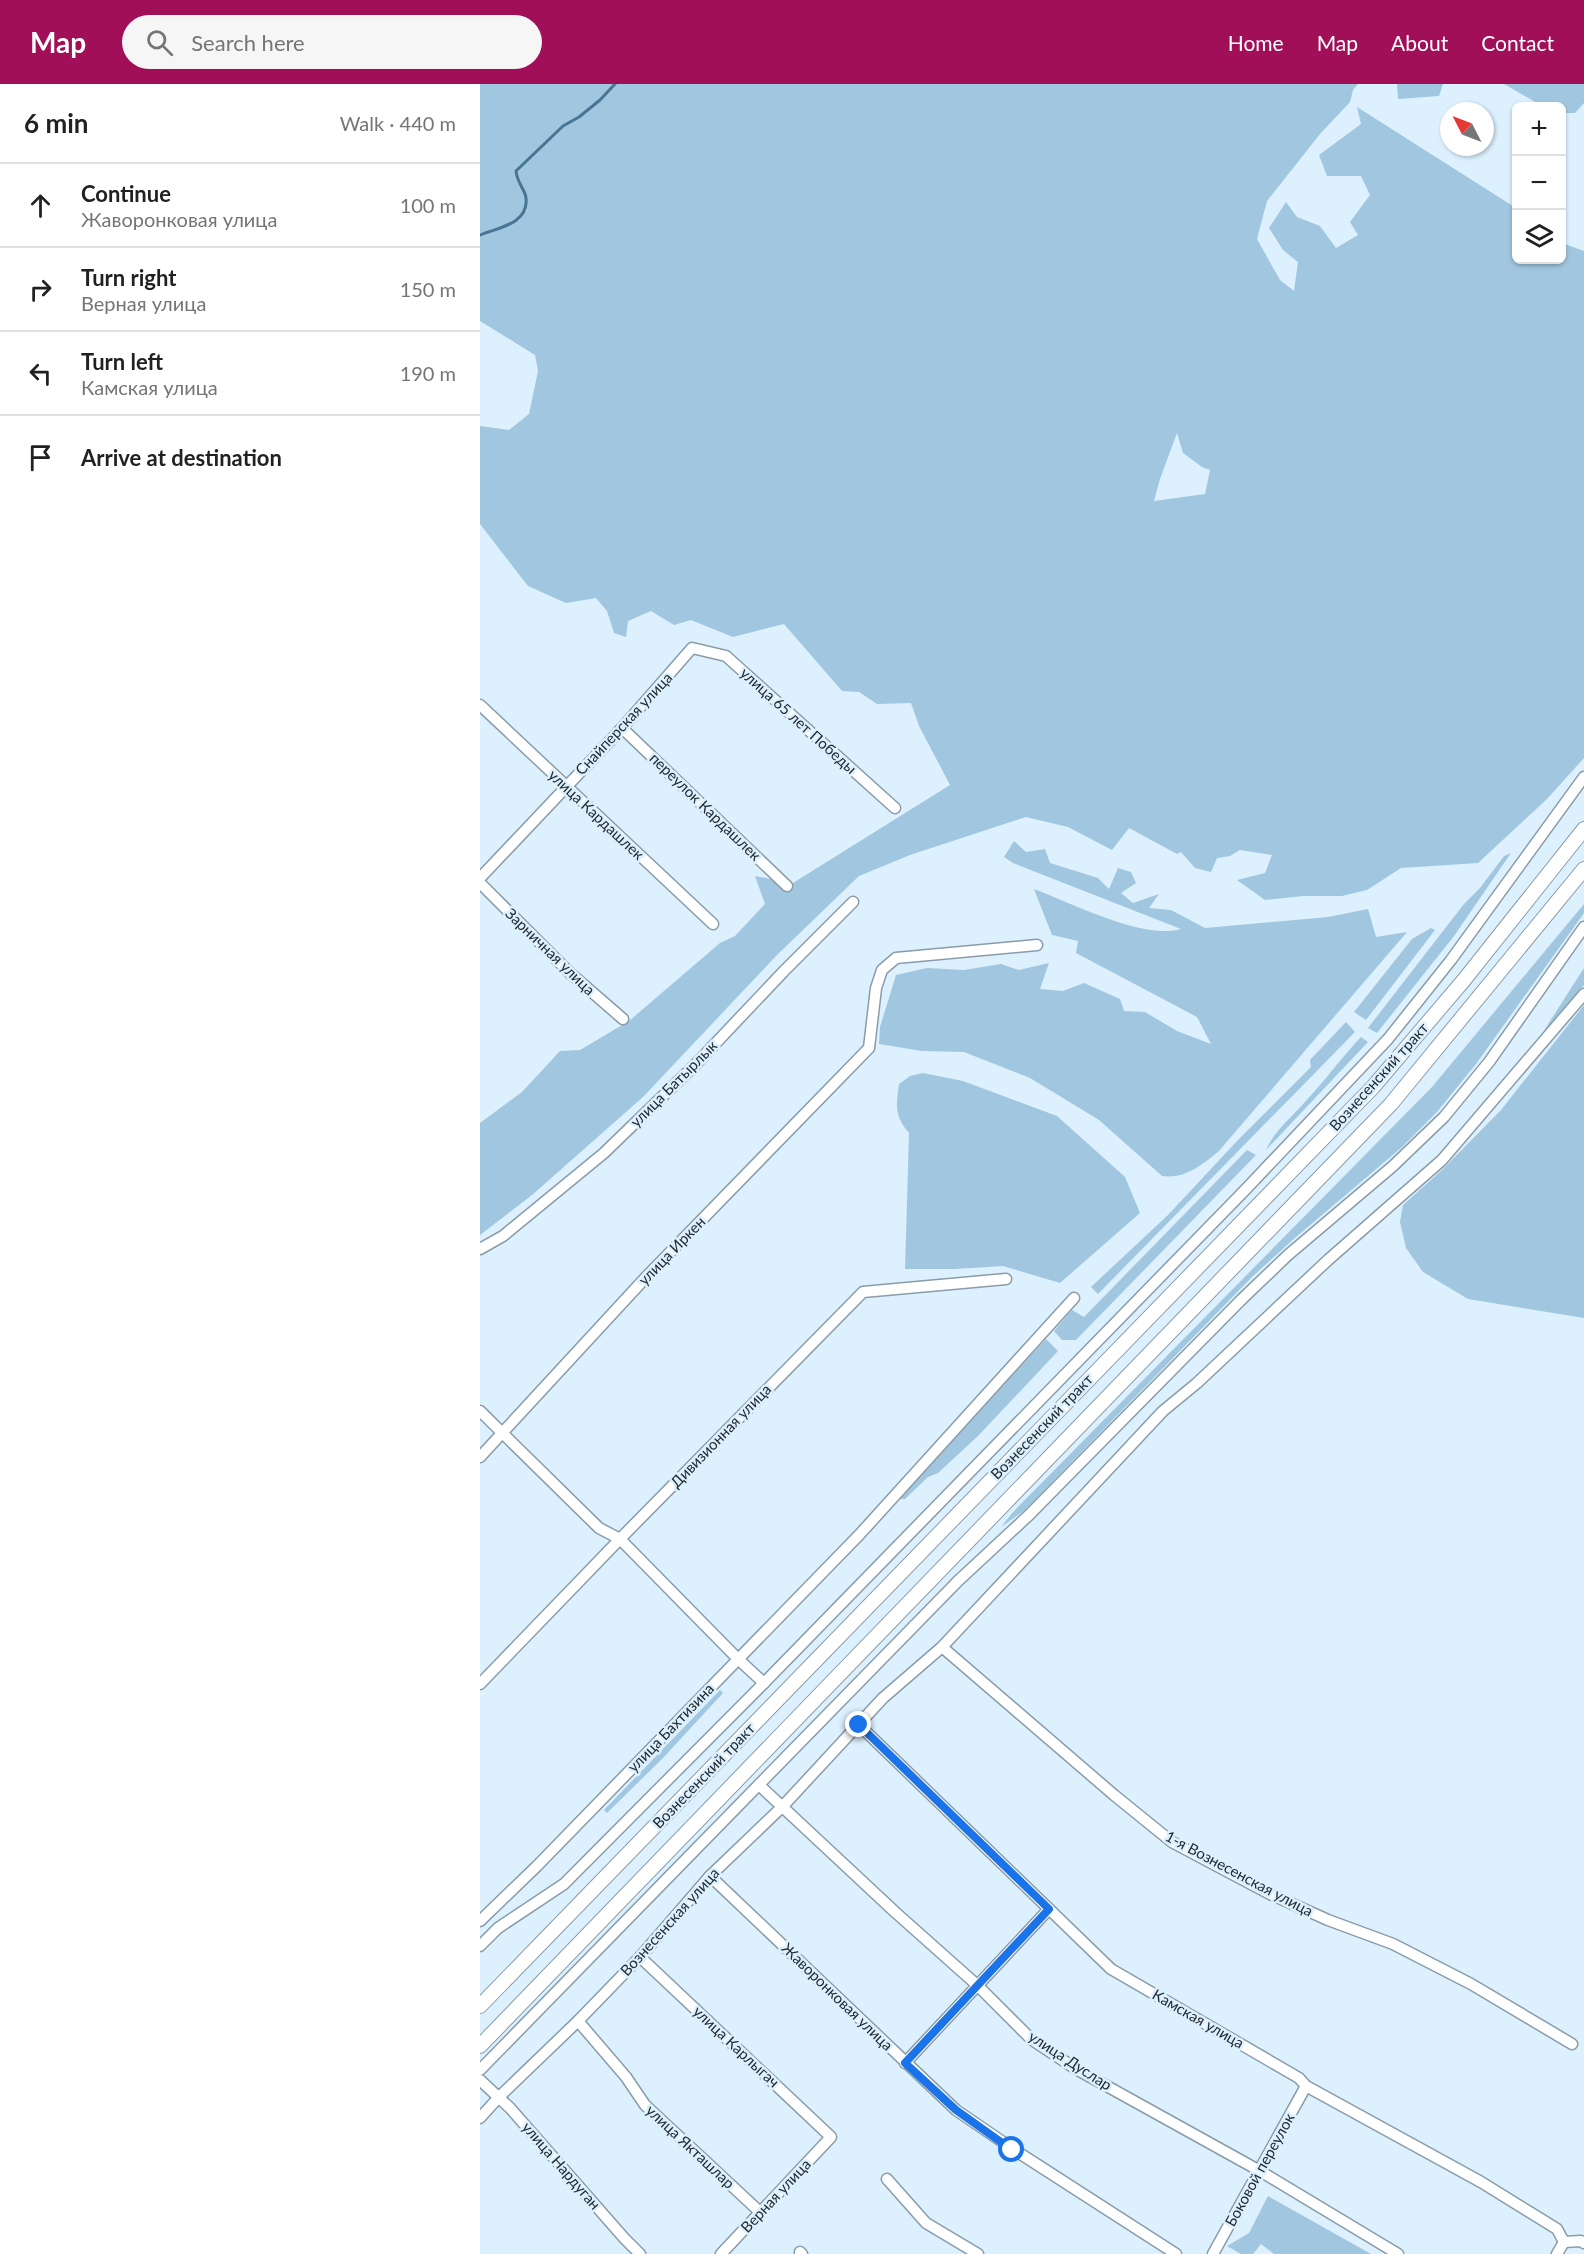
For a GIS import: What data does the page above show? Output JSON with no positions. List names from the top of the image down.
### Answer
{
  "streets": {
    "main road": ["Вознесенский тракт"],
    "street": [
      "улица 65 лет Победы",
      "Снайперская улица",
      "переулок Кардашлек",
      "улица Кардашлек",
      "Зарничная улица",
      "улица Батырлык",
      "улица Иркен",
      "Дивизионная улица",
      "улица Бахтизина",
      "1-я Вознесенская улица",
      "Вознесенская улица",
      "Жаворонковая улица",
      "Камская улица",
      "улица Карлыгач",
      "улица Дуслар",
      "улица Якташлар",
      "улица Нардуган",
      "Боковой переулок",
      "Верная улица"
    ]
  },
  "crossings": [
    ["улица 65 лет Победы", "Снайперская улица"],
    ["Снайперская улица", "переулок Кардашлек"],
    ["Снайперская улица", "улица Кардашлек"],
    ["1-я Вознесенская улица", "Вознесенская улица"],
    ["Вознесенская улица", "Жаворонковая улица"],
    ["Вознесенская улица", "Камская улица"],
    ["Вознесенская улица", "улица Карлыгач"],
    ["Вознесенская улица", "улица Дуслар"],
    ["Вознесенская улица", "улица Якташлар"],
    ["Вознесенская улица", "улица Нардуган"],
    ["Камская улица", "Боковой переулок"],
    ["улица Карлыгач", "Верная улица"],
    ["улица Дуслар", "Боковой переулок"],
    ["улица Якташлар", "Верная улица"]
  ],
  "north": "top left",
  "page": {
    "header": "Map",
    "search": "Search here",
    "nav": [
      "Home",
      "Map",
      "About",
      "Contact"
    ],
    "heading": ["6 min", "Walk · 440 m"],
    "map_buttons": ["+", "−"],
    "list": [
      ["Continue", "Жаворонковая улица", "100 m"],
      ["Turn right", "Верная улица", "150 m"],
      ["Turn left", "Камская улица", "190 m"],
      "Arrive at destination"
    ]
  }
}
